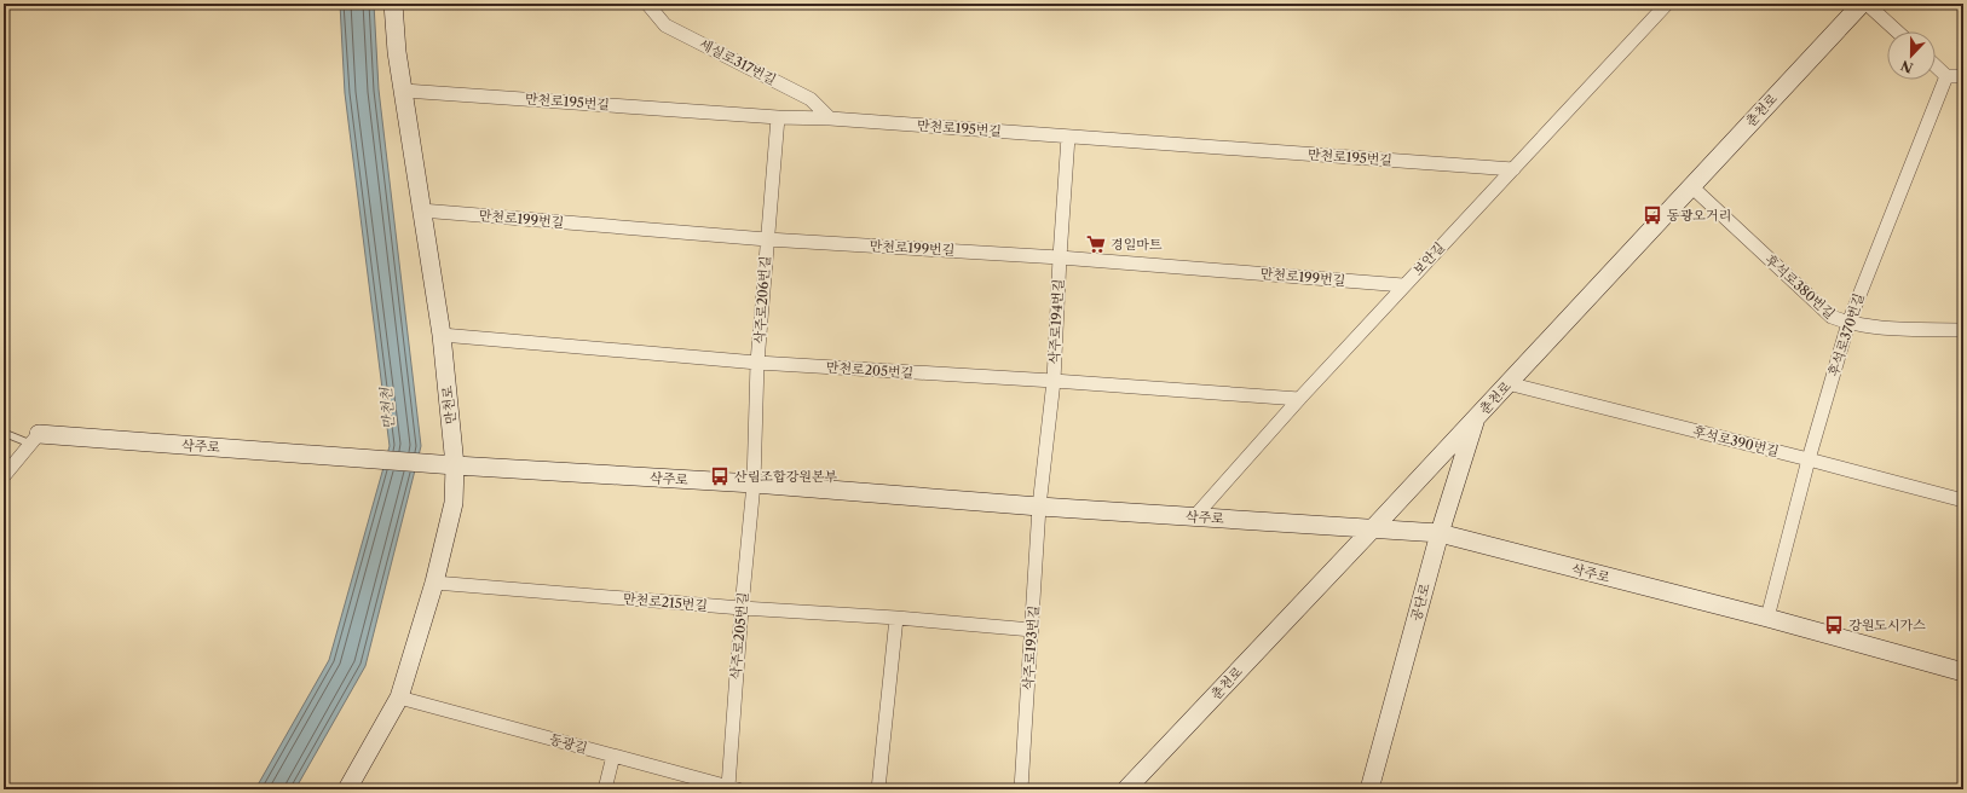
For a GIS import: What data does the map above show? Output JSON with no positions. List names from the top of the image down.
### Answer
{
  "streets": {
    "street": [
      "세실로317번길",
      "만천로195번길",
      "춘천로",
      "만천로199번길",
      "보안길",
      "후석로380번길",
      "삭주로206번길",
      "삭주로194번길",
      "후석로370번길",
      "만천로205번길",
      "만천로",
      "후석로390번길",
      "삭주로",
      "만천로215번길",
      "공단로",
      "삭주로205번길",
      "삭주로193번길",
      "동광길"
    ]
  },
  "crossings": [
    ["세실로317번길", "만천로195번길"],
    ["만천로195번길", "보안길"],
    ["만천로195번길", "삭주로206번길"],
    ["만천로195번길", "삭주로194번길"],
    ["만천로195번길", "만천로"],
    ["춘천로", "후석로380번길"],
    ["춘천로", "후석로390번길"],
    ["춘천로", "삭주로"],
    ["춘천로", "공단로"],
    ["만천로199번길", "보안길"],
    ["만천로199번길", "삭주로206번길"],
    ["만천로199번길", "삭주로194번길"],
    ["만천로199번길", "만천로"],
    ["보안길", "만천로205번길"],
    ["보안길", "삭주로"],
    ["후석로380번길", "후석로370번길"],
    ["삭주로206번길", "만천로205번길"],
    ["삭주로206번길", "삭주로"],
    ["삭주로206번길", "삭주로205번길"],
    ["삭주로194번길", "만천로205번길"],
    ["삭주로194번길", "삭주로"],
    ["삭주로194번길", "삭주로193번길"],
    ["후석로370번길", "후석로390번길"],
    ["후석로370번길", "삭주로"],
    ["만천로205번길", "만천로"],
    ["만천로", "삭주로"],
    ["만천로", "만천로215번길"],
    ["만천로", "동광길"],
    ["삭주로", "공단로"],
    ["삭주로", "삭주로205번길"],
    ["삭주로", "삭주로193번길"],
    ["만천로215번길", "삭주로205번길"],
    ["만천로215번길", "삭주로193번길"],
    ["삭주로205번길", "동광길"]
  ],
  "water": ["만천천"],
  "places": {
    "bus stop": ["동광오거리", "산림조합강원본부", "강원도시가스"],
    "supermarket": ["경일마트"]
  },
  "north": "bottom"
}
